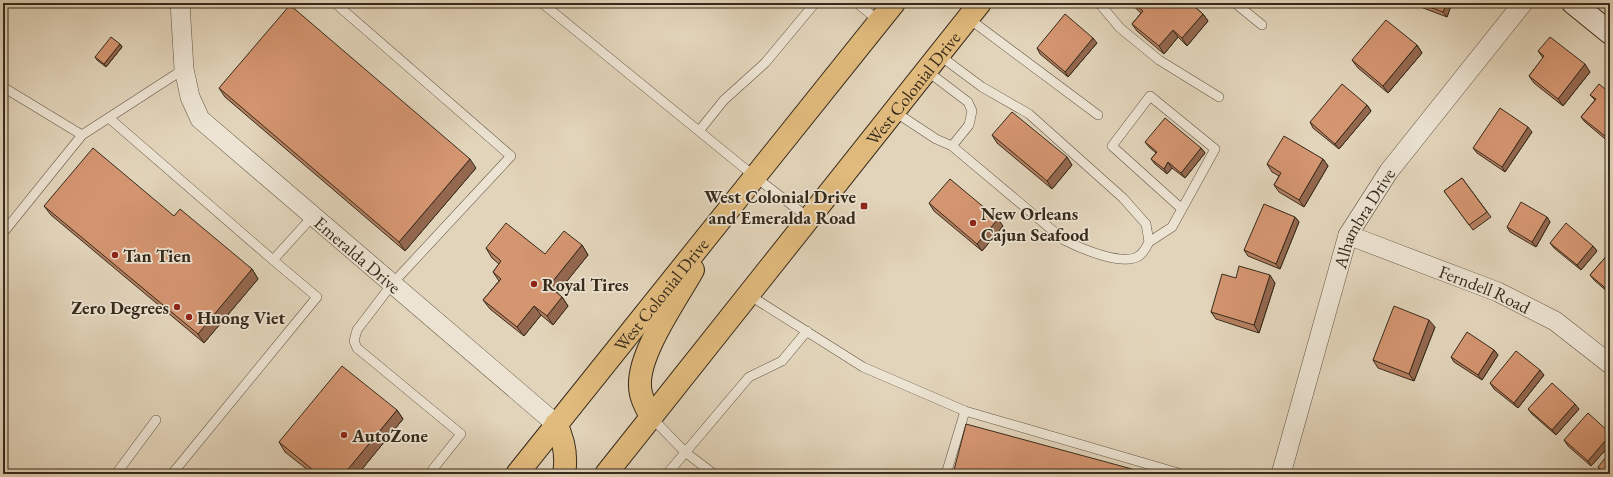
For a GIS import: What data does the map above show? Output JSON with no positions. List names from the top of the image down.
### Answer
{
  "streets": {
    "highway": ["West Colonial Drive"],
    "street": ["Alhambra Drive", "Emeralda Drive", "Ferndell Road"]
  },
  "crossings": [
    ["West Colonial Drive", "Emeralda Drive"],
    ["Alhambra Drive", "Ferndell Road"]
  ],
  "places": {
    "transit": ["West Colonial Drive and Emeralda Road"],
    "other": [
      "New Orleans Cajun Seafood",
      "Tan Tien",
      "Royal Tires",
      "Zero Degrees",
      "Huong Viet",
      "AutoZone"
    ]
  }
}
